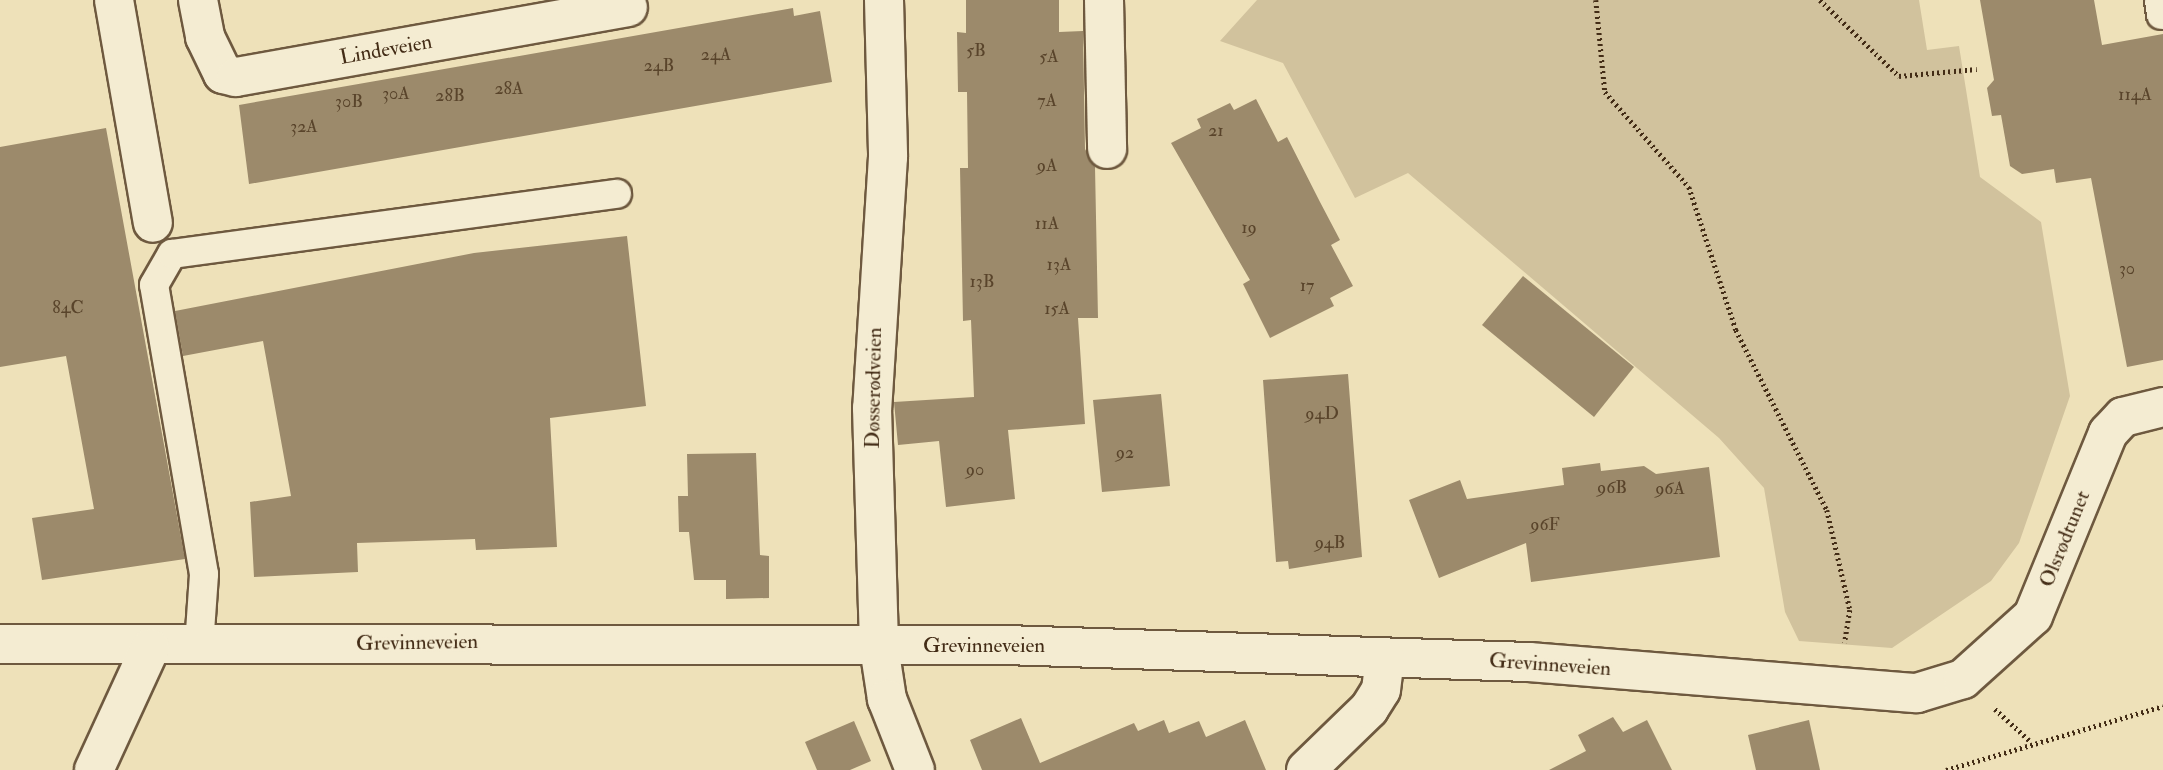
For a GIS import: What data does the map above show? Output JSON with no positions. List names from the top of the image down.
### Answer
{
  "streets": {
    "street": [
      "Lindeveien",
      "Døsserødveien",
      "Olsrødtunet",
      "Grevinneveien"
    ]
  },
  "crossings": [
    ["Døsserødveien", "Grevinneveien"],
    ["Olsrødtunet", "Grevinneveien"]
  ],
  "house_numbers": [
    "5B",
    "24A",
    "5A",
    "24B",
    "28A",
    "30A",
    "114A",
    "28B",
    "7A",
    "30B",
    "32A",
    "21",
    "9A",
    "11A",
    "19",
    "13A",
    "30",
    "13B",
    "17",
    "84C",
    "15A",
    "94D",
    "92",
    "90",
    "96B",
    "96A",
    "96F",
    "94B"
  ]
}
